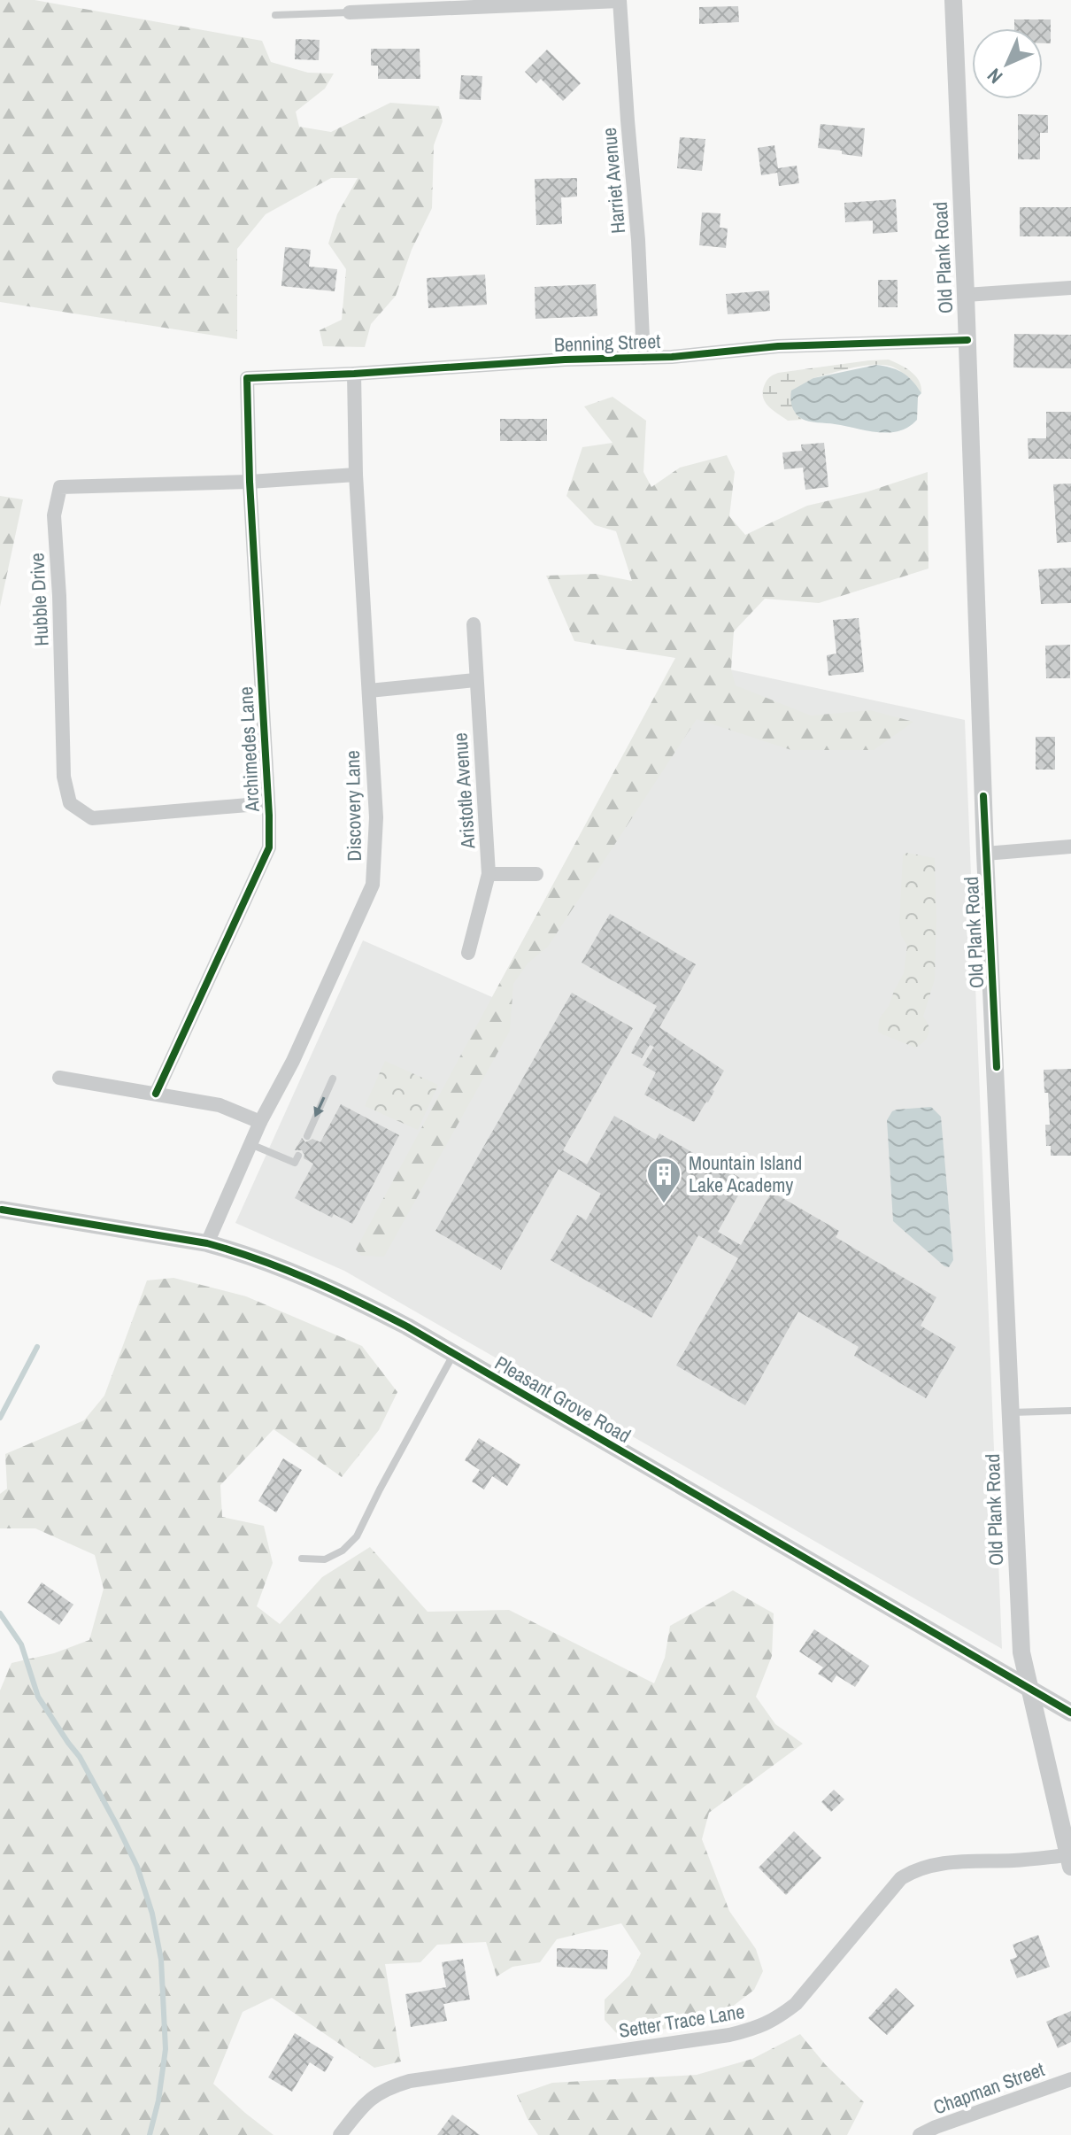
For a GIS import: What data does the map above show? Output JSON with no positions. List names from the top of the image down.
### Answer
{
  "streets": {
    "street": [
      "Harriet Avenue",
      "Old Plank Road",
      "Benning Street",
      "Hubble Drive",
      "Archimedes Lane",
      "Aristotle Avenue",
      "Discovery Lane",
      "Pleasant Grove Road",
      "Setter Trace Lane",
      "Chapman Street"
    ]
  },
  "crossings": [
    ["Harriet Avenue", "Benning Street"],
    ["Old Plank Road", "Benning Street"],
    ["Old Plank Road", "Pleasant Grove Road"],
    ["Old Plank Road", "Setter Trace Lane"],
    ["Benning Street", "Archimedes Lane"],
    ["Benning Street", "Discovery Lane"],
    ["Hubble Drive", "Archimedes Lane"],
    ["Hubble Drive", "Discovery Lane"],
    ["Discovery Lane", "Pleasant Grove Road"]
  ],
  "places": {
    "building": ["Mountain Island Lake Academy"]
  },
  "north": "bottom left"
}
